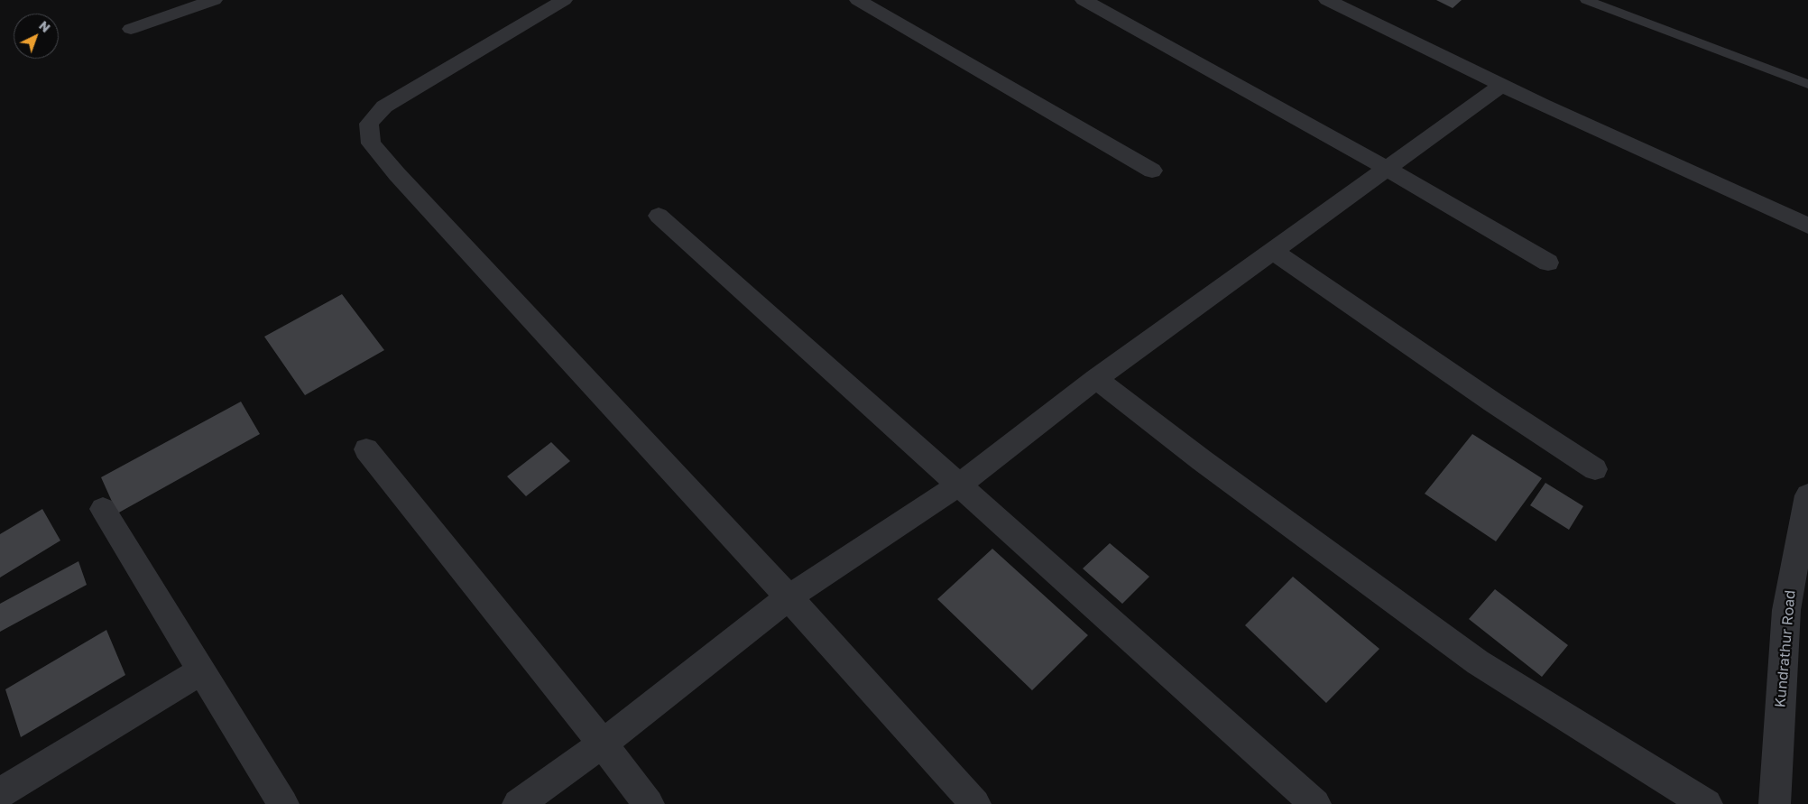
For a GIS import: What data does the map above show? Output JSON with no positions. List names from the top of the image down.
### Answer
{
  "streets": {
    "street": ["Kundrathur Road"]
  },
  "north": "top right"
}
